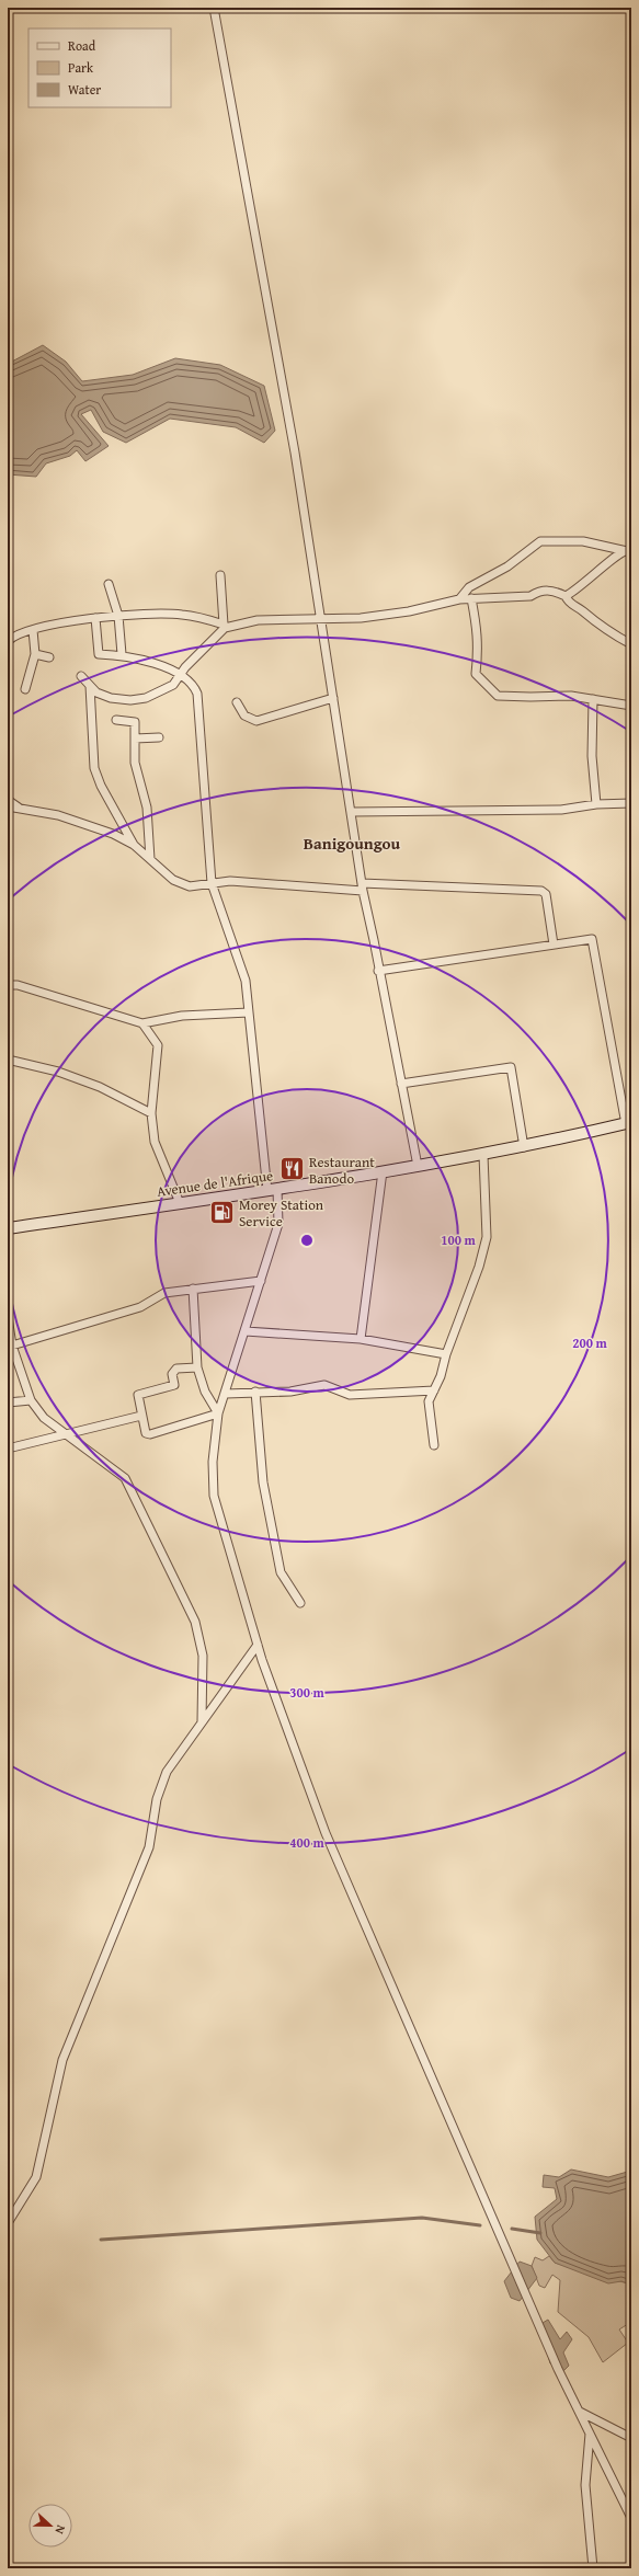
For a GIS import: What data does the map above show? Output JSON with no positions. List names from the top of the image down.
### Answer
{
  "streets": {
    "main road": ["Avenue de l'Afrique"]
  },
  "districts": ["Banigoungou"],
  "places": {
    "restaurant": ["Restaurant Banodo"],
    "fuel station": ["Morey Station Service"]
  },
  "legend": ["Road", "Park", "Water"],
  "north": "right",
  "rings": [
    "100 m",
    "200 m",
    "300 m",
    "400 m"
  ]
}
